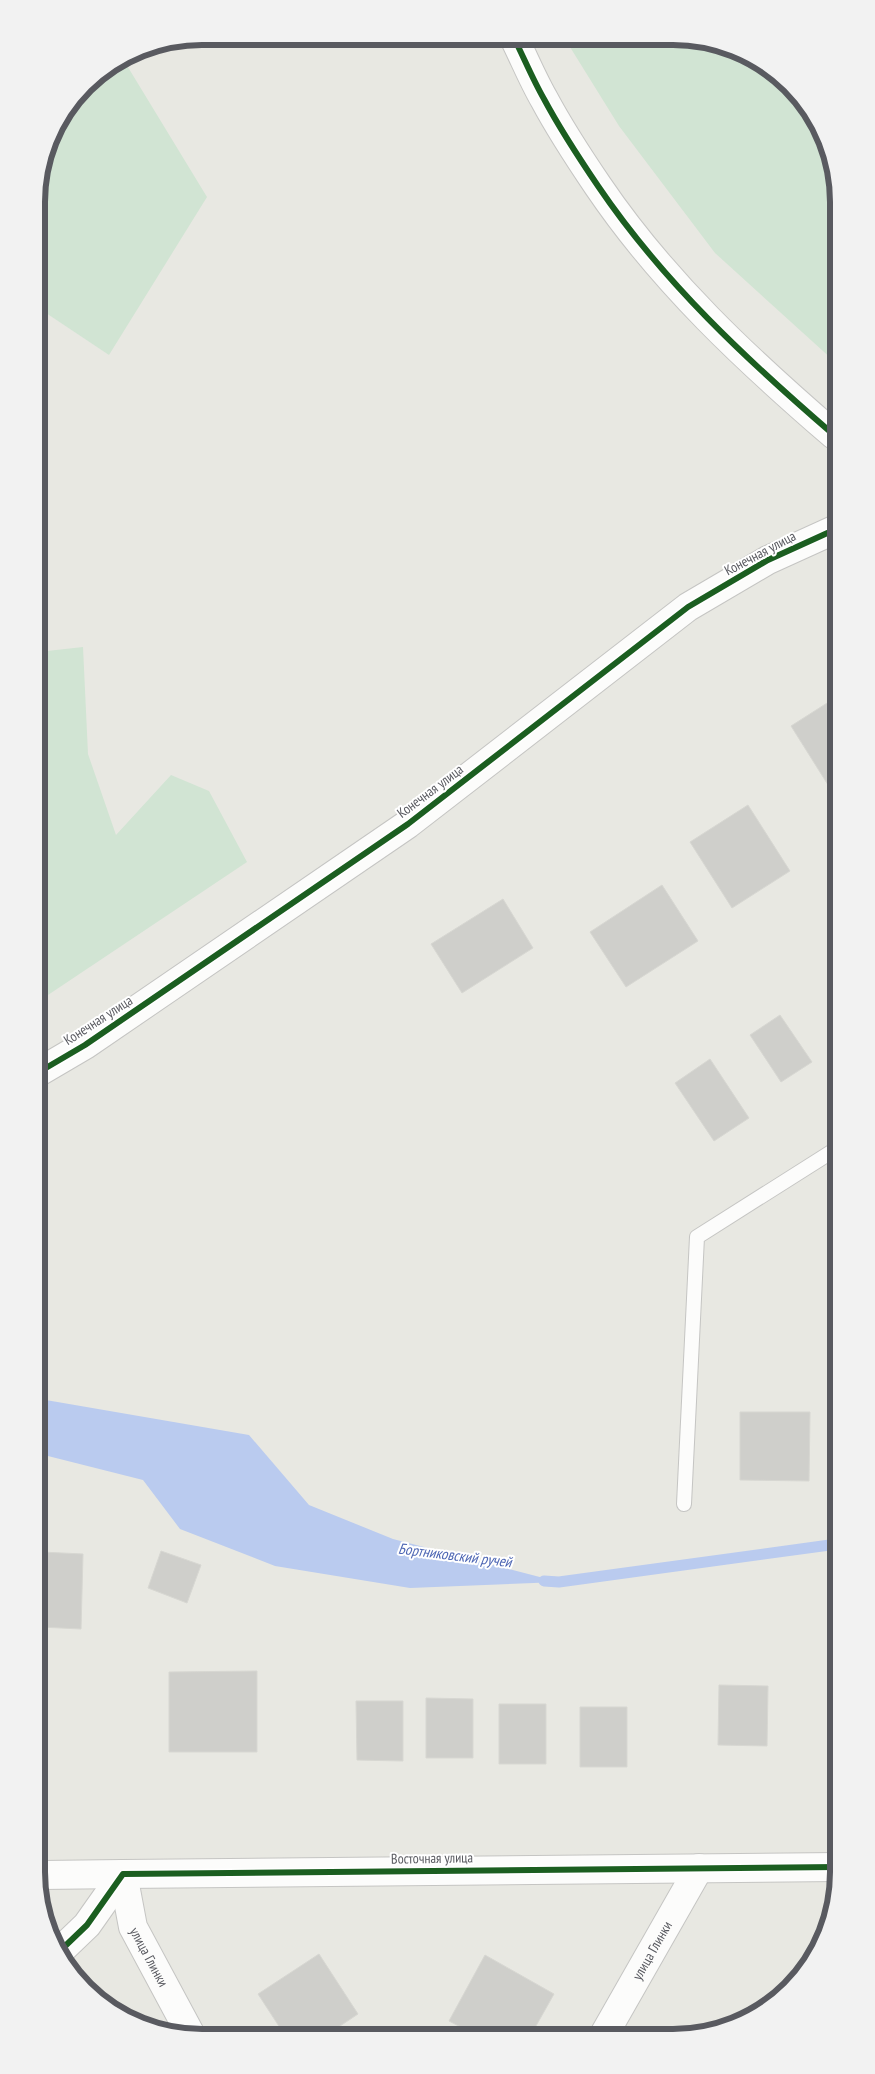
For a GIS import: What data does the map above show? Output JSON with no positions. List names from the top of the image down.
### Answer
{
  "streets": {
    "street": ["Конечная улица", "Восточная улица", "улица Глинки"]
  },
  "crossings": [
    ["Восточная улица", "улица Глинки"]
  ],
  "water": ["Бортниковский ручей"]
}
